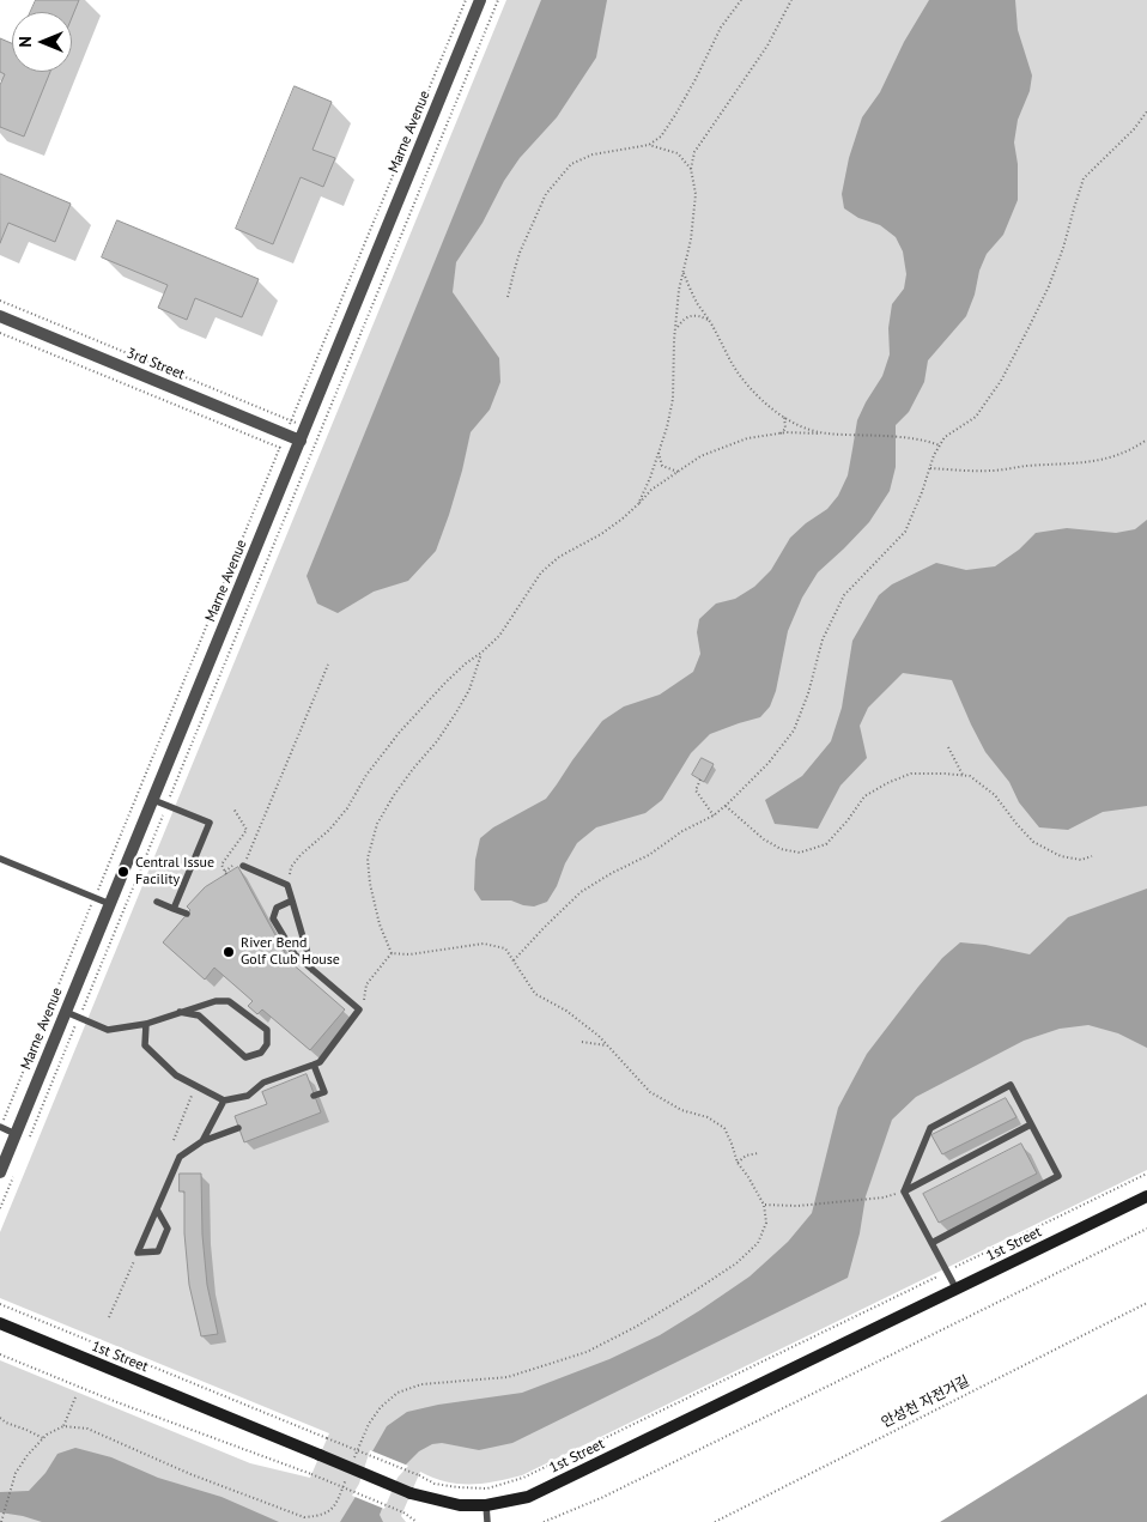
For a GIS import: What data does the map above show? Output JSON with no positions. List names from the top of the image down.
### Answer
{
  "streets": {
    "main road": ["1st Street"],
    "street": ["Marne Avenue", "3rd Street"],
    "path": ["안성천 자전거길"]
  },
  "crossings": [
    ["Marne Avenue", "3rd Street"]
  ],
  "places": ["Central Issue Facility", "River Bend Golf Club House"],
  "north": "left"
}
